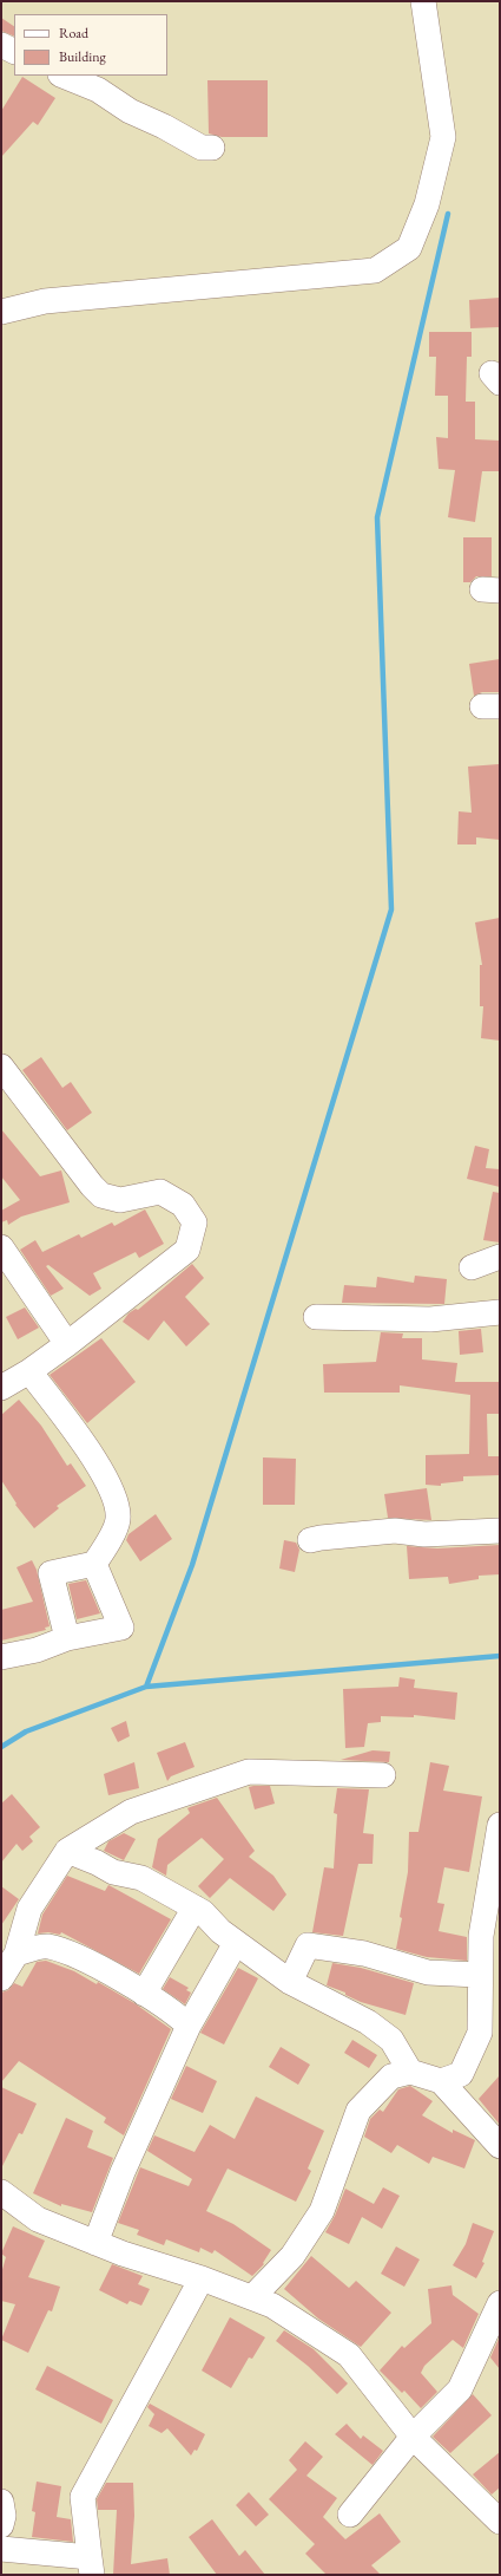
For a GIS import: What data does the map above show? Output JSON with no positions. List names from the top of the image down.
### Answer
{
  "legend": ["Road", "Building"]
}
